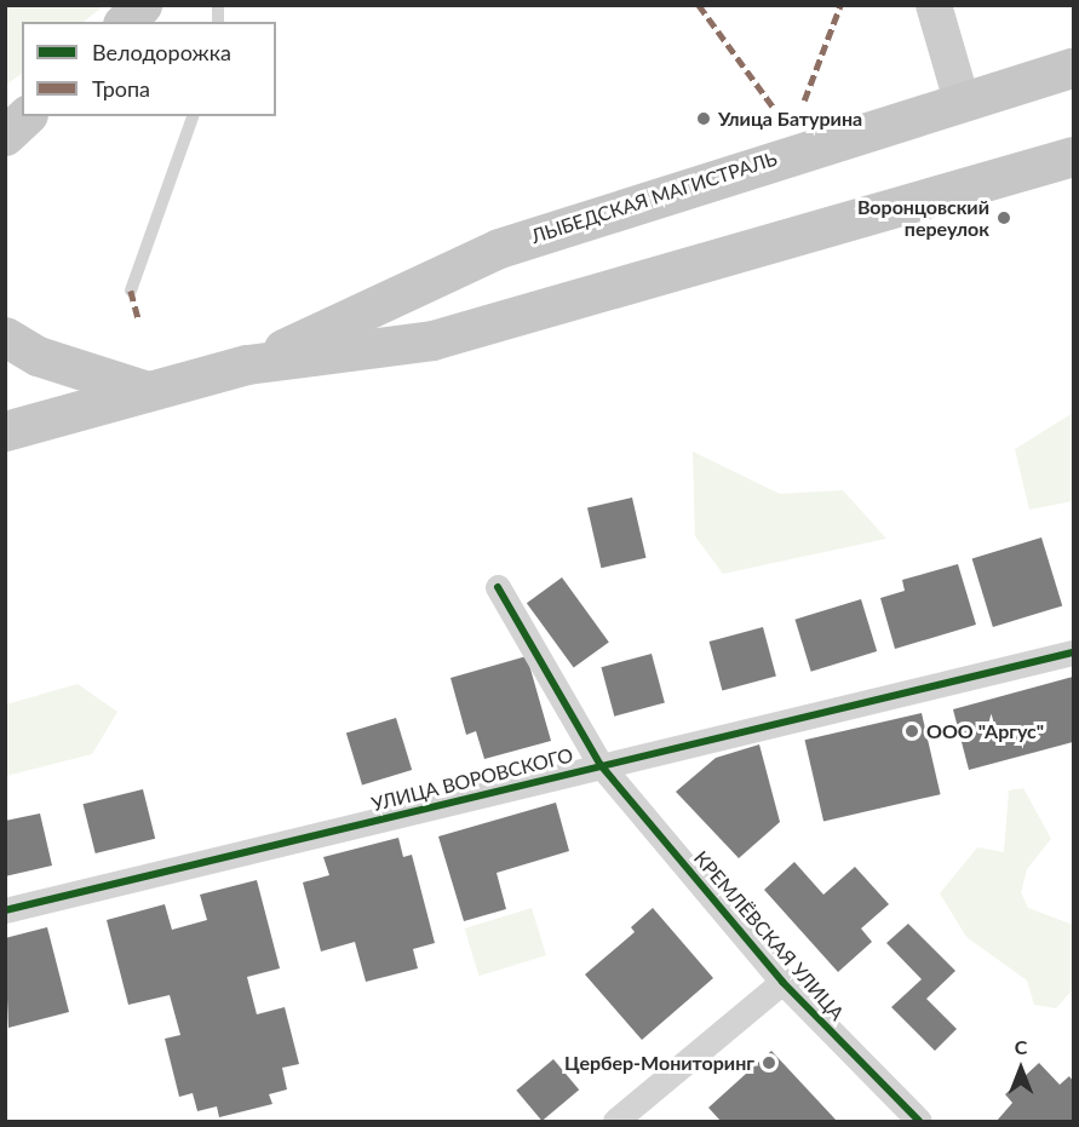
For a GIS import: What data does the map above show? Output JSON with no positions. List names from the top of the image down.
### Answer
{
  "streets": {
    "main road": ["ЛЫБЕДСКАЯ МАГИСТРАЛЬ"],
    "street": ["УЛИЦА ВОРОВСКОГО", "КРЕМЛЁВСКАЯ УЛИЦА"]
  },
  "crossings": [
    ["УЛИЦА ВОРОВСКОГО", "КРЕМЛЁВСКАЯ УЛИЦА"]
  ],
  "places": [
    "Улица Батурина",
    "Воронцовский переулок",
    "ООО \"Аргус\"",
    "Цербер-Мониторинг"
  ],
  "legend": ["Велодорожка", "Тропа"],
  "north": "top"
}
